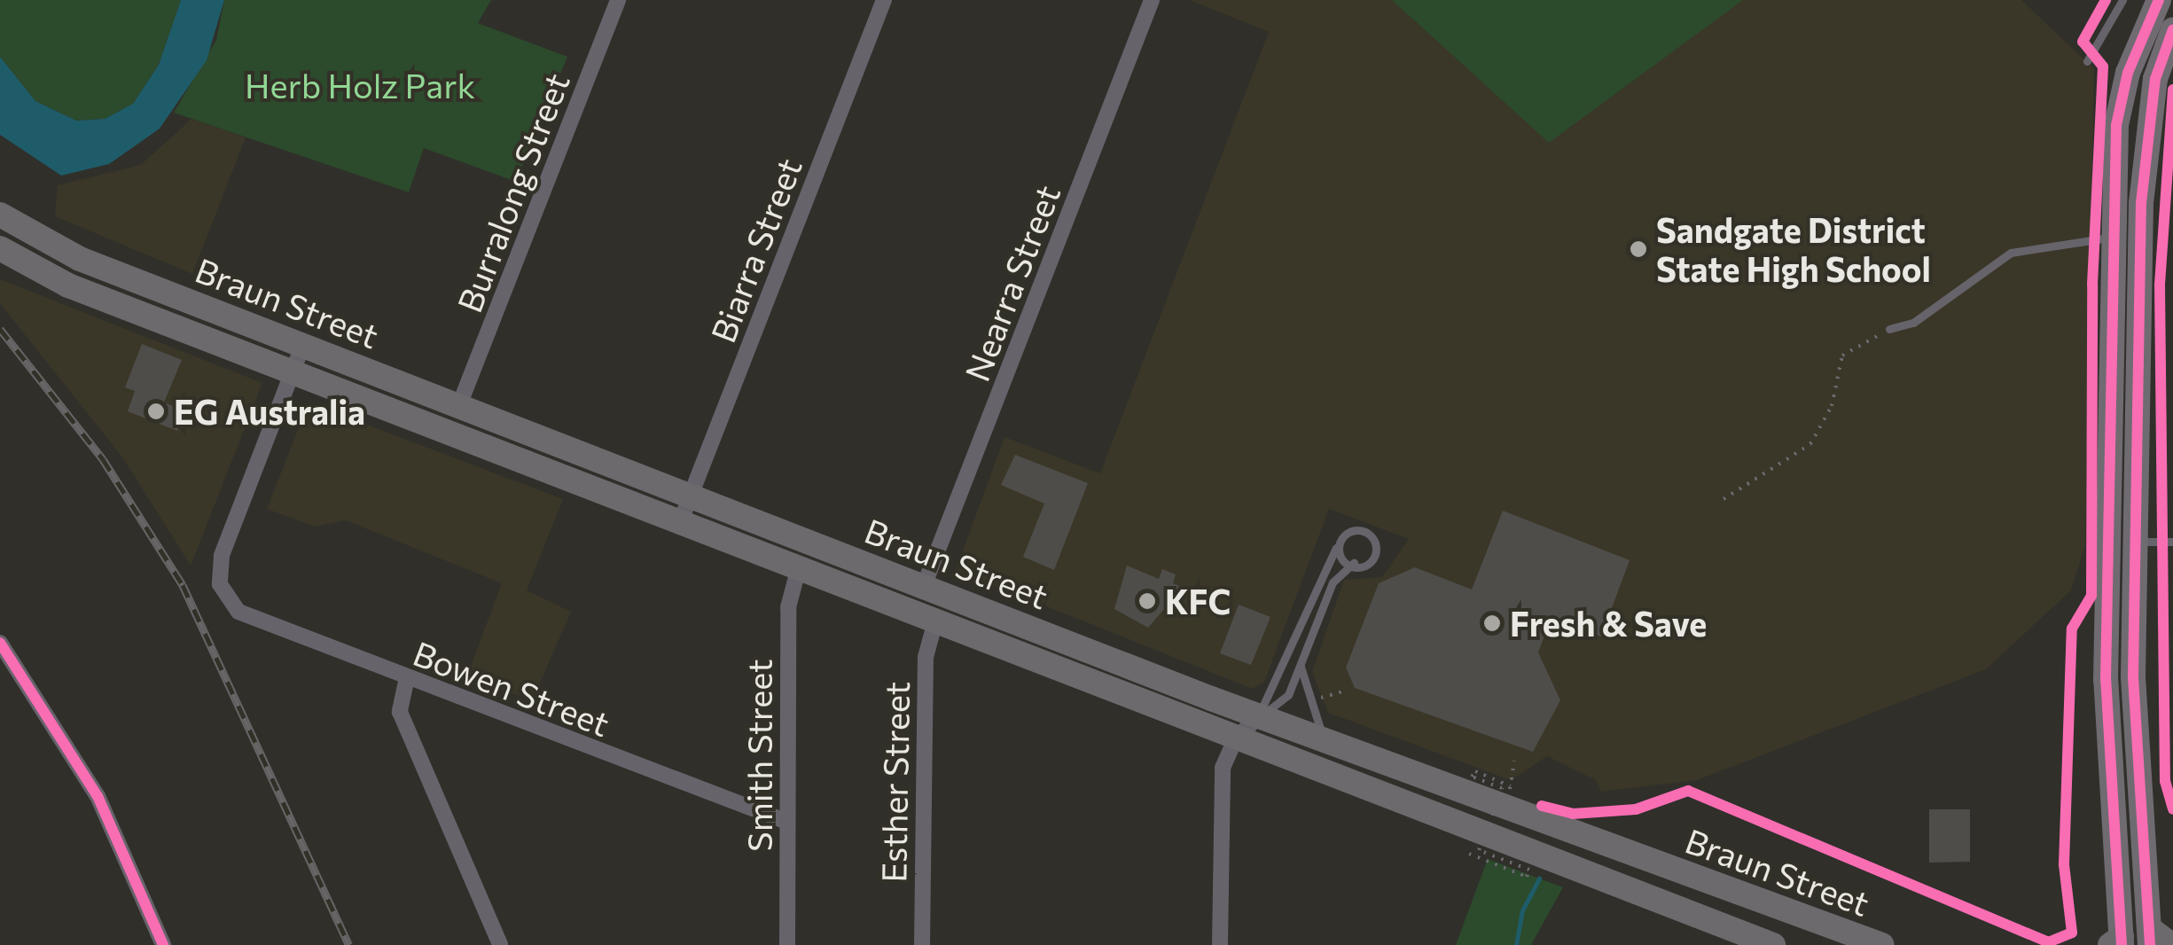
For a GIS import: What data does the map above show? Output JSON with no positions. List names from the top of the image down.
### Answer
{
  "streets": {
    "highway": ["Braun Street"],
    "street": [
      "Burralong Street",
      "Biarra Street",
      "Nearra Street",
      "Bowen Street",
      "Smith Street",
      "Esther Street"
    ]
  },
  "crossings": [
    ["Burralong Street", "Braun Street"],
    ["Biarra Street", "Braun Street"],
    ["Nearra Street", "Braun Street"],
    ["Braun Street", "Bowen Street"],
    ["Braun Street", "Smith Street"],
    ["Braun Street", "Esther Street"],
    ["Bowen Street", "Smith Street"]
  ],
  "parks": ["Herb Holz Park"],
  "places": [
    "Sandgate District State High School",
    "EG Australia",
    "KFC",
    "Fresh & Save"
  ]
}
